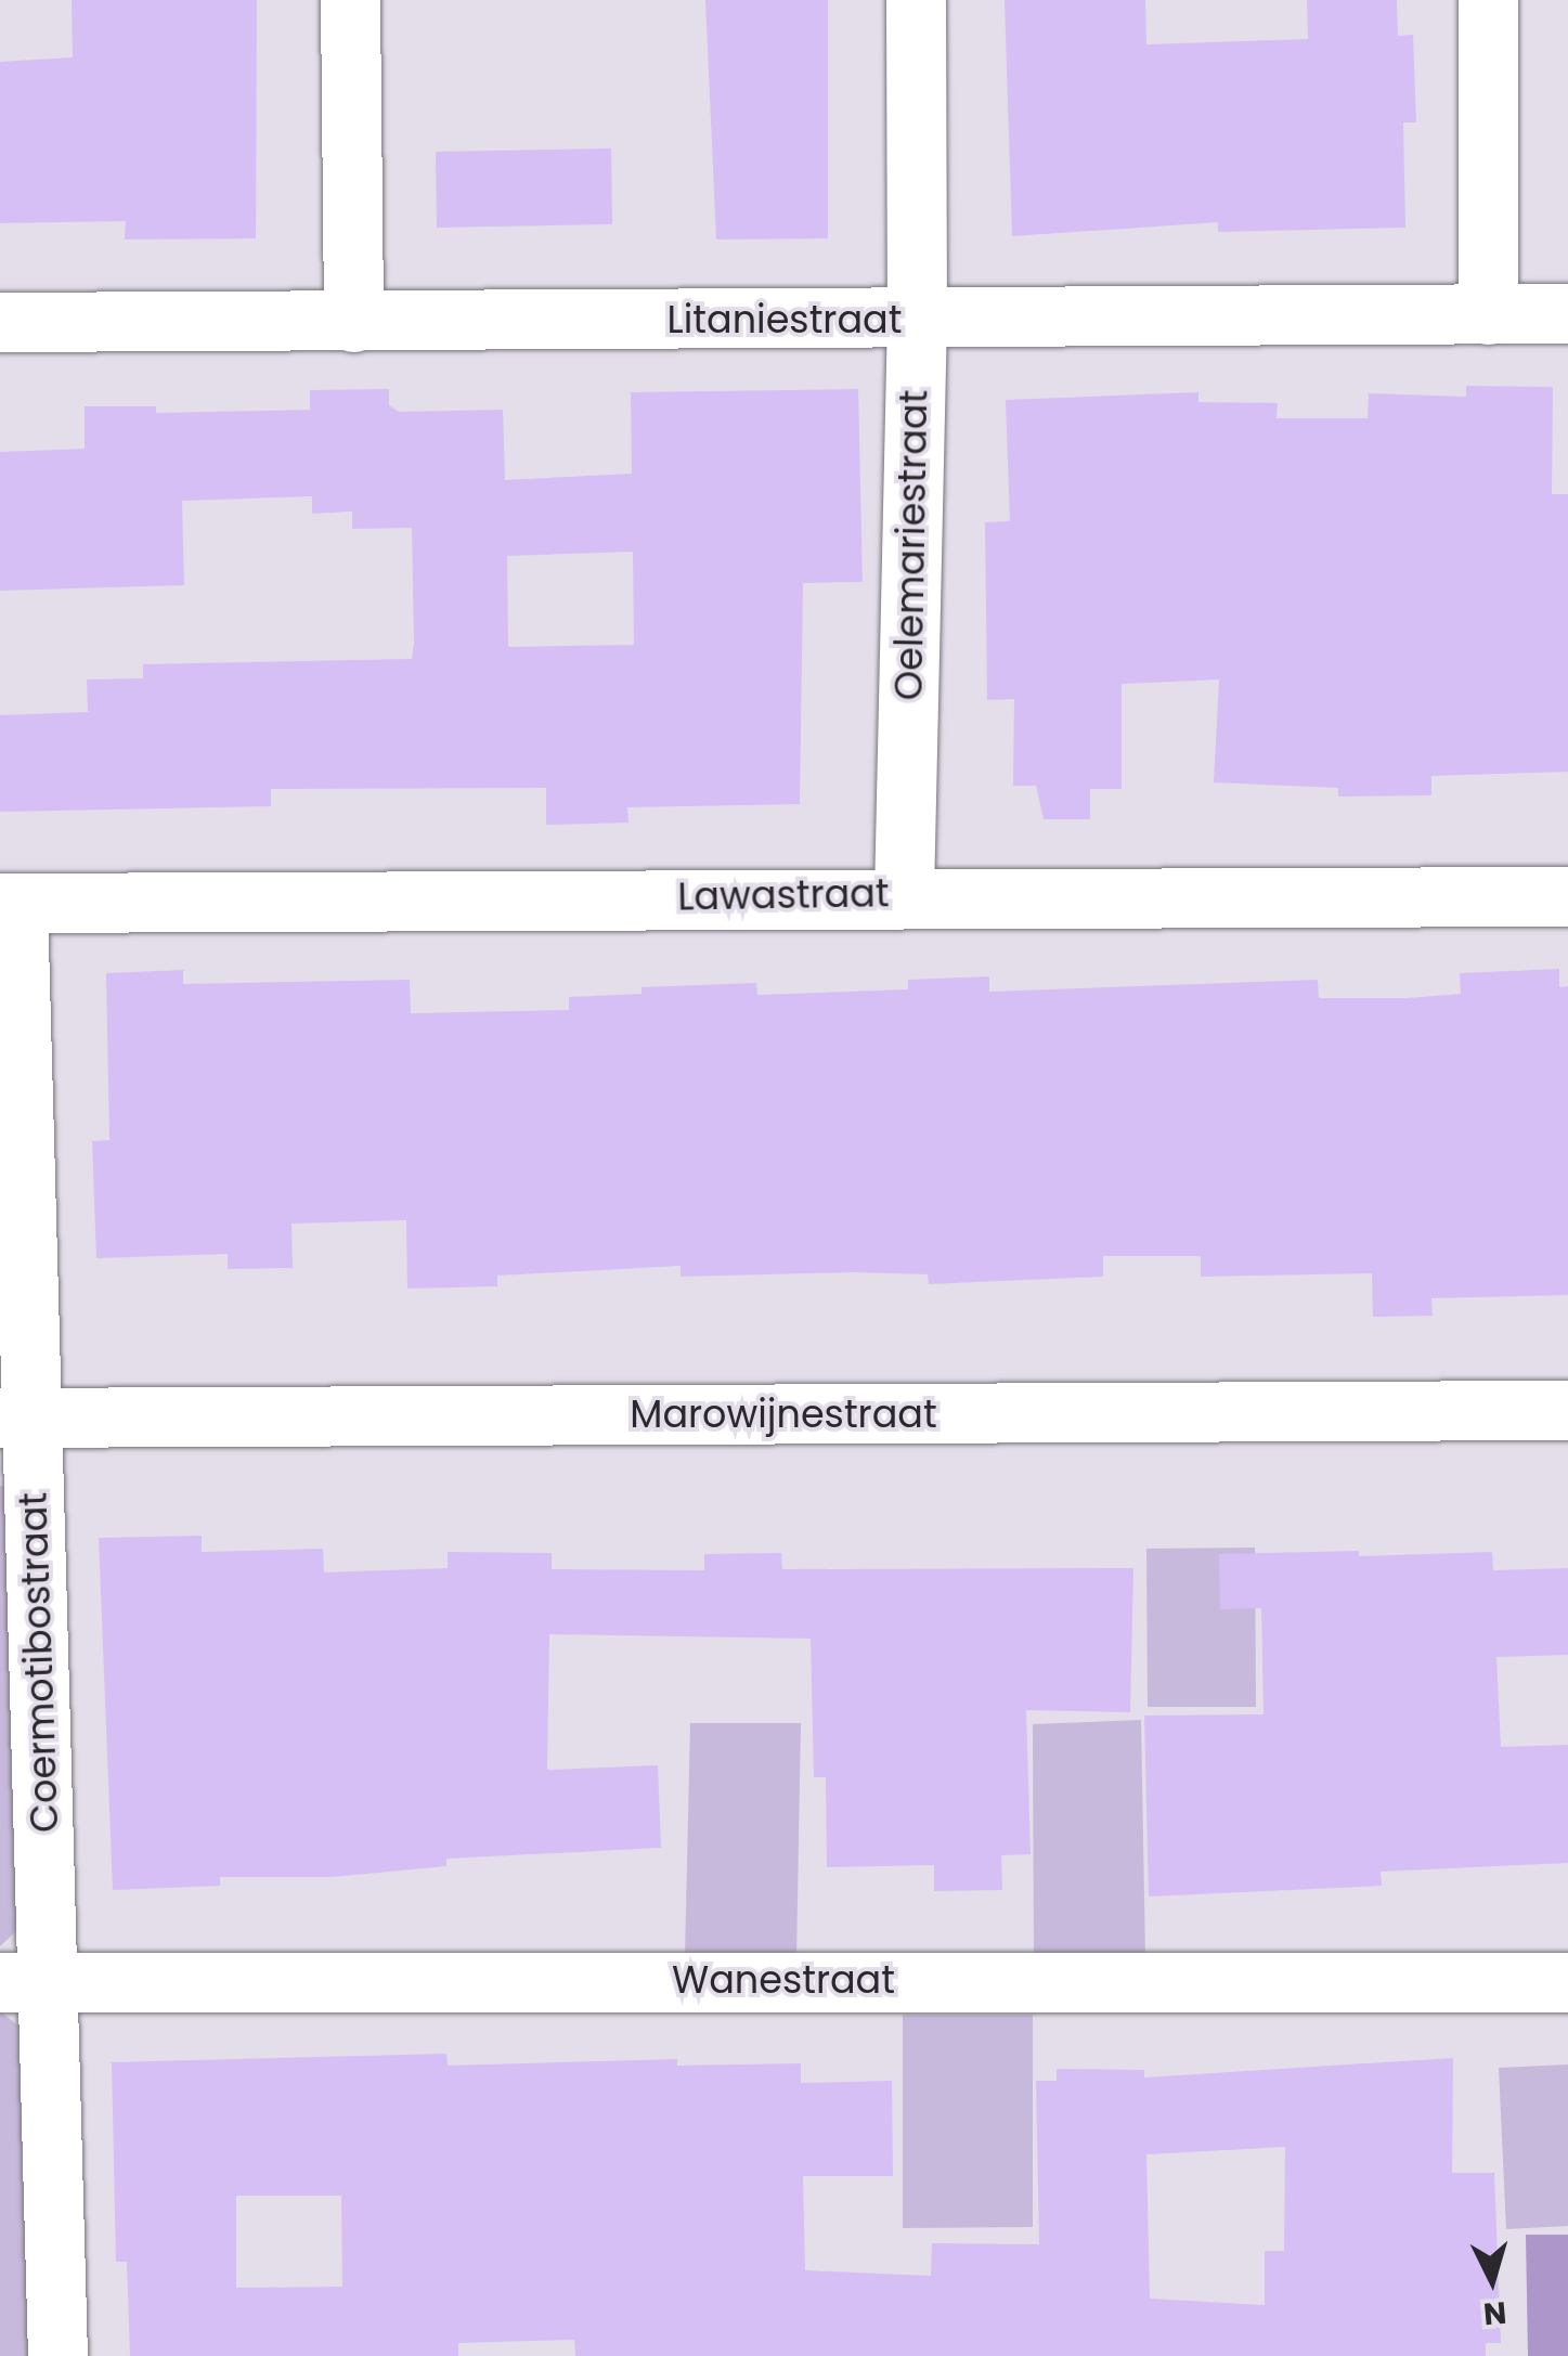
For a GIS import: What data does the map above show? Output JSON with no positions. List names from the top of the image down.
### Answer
{
  "streets": {
    "street": [
      "Litaniestraat",
      "Oelemariestraat",
      "Lawastraat",
      "Marowijnestraat",
      "Coermotibostraat",
      "Wanestraat"
    ]
  },
  "crossings": [
    ["Litaniestraat", "Oelemariestraat"],
    ["Oelemariestraat", "Lawastraat"],
    ["Lawastraat", "Coermotibostraat"],
    ["Marowijnestraat", "Coermotibostraat"],
    ["Coermotibostraat", "Wanestraat"]
  ],
  "north": "bottom"
}
